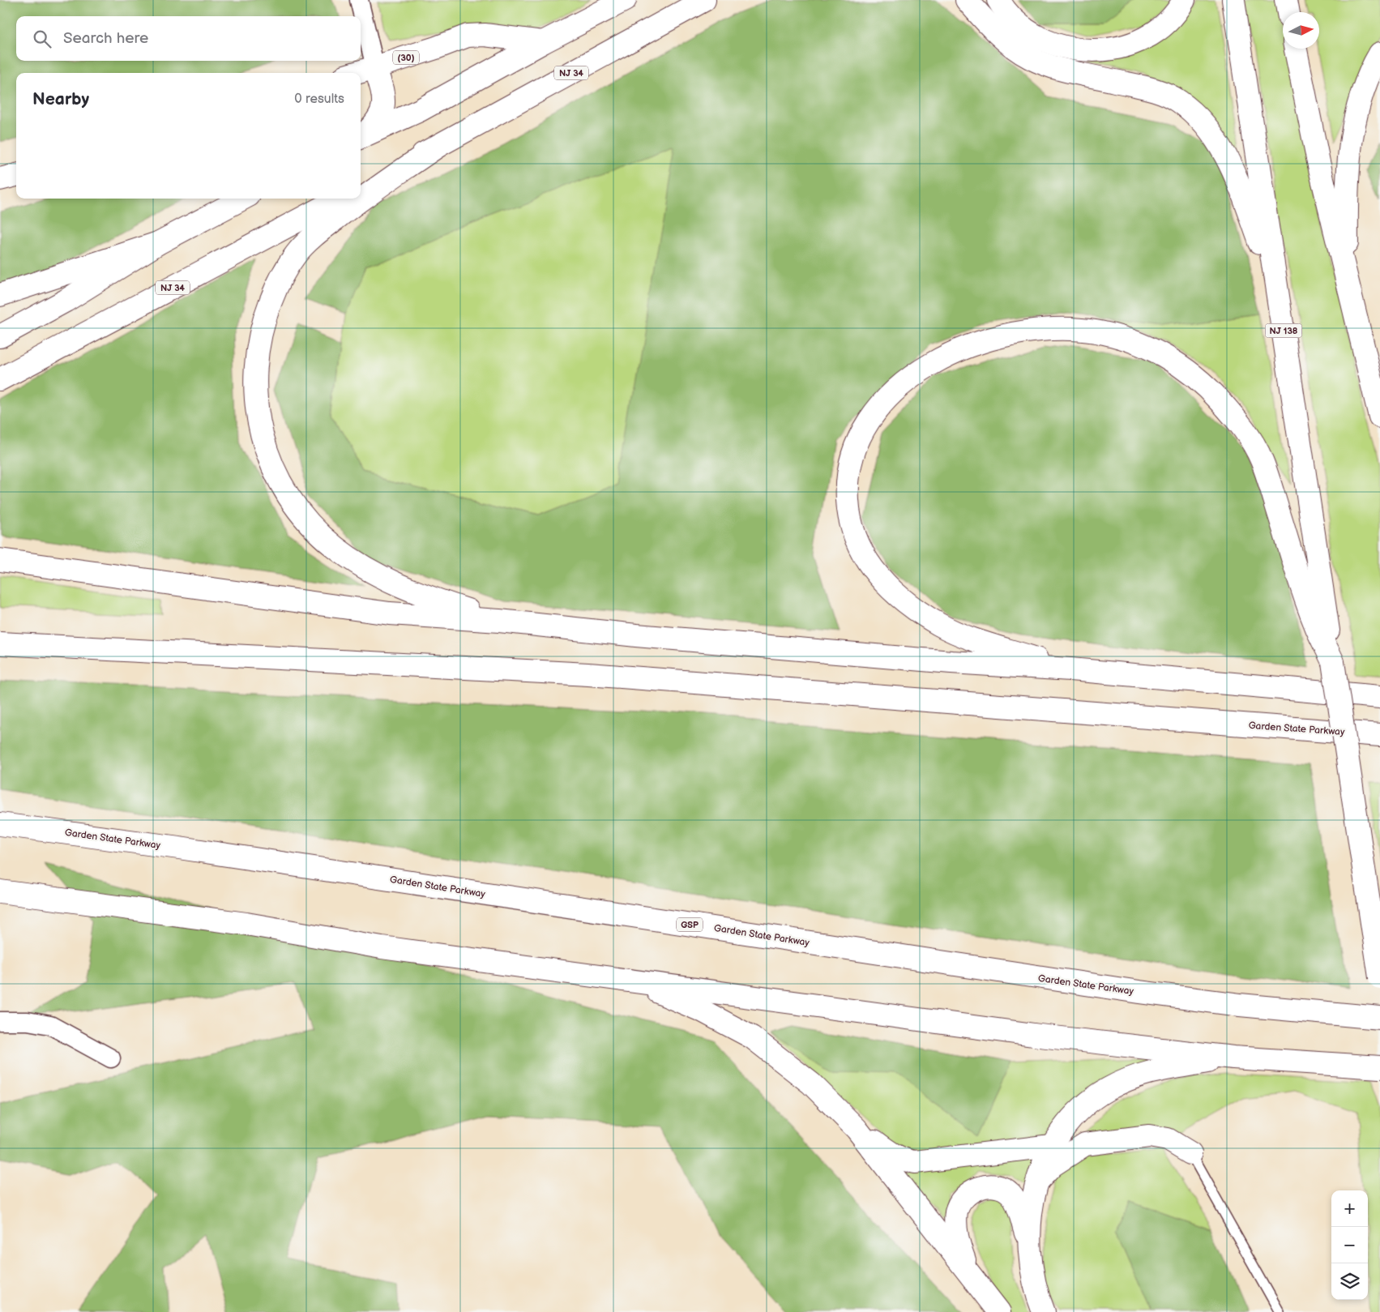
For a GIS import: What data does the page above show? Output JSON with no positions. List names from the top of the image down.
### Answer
{
  "streets": {
    "main road": [
      "(30)",
      "NJ 34",
      "NJ 138",
      "Garden State Parkway",
      "GSP"
    ]
  },
  "north": "right",
  "page": {
    "search": "Search here",
    "heading": ["Nearby", "0 results"],
    "map_buttons": ["+", "−"]
  }
}
